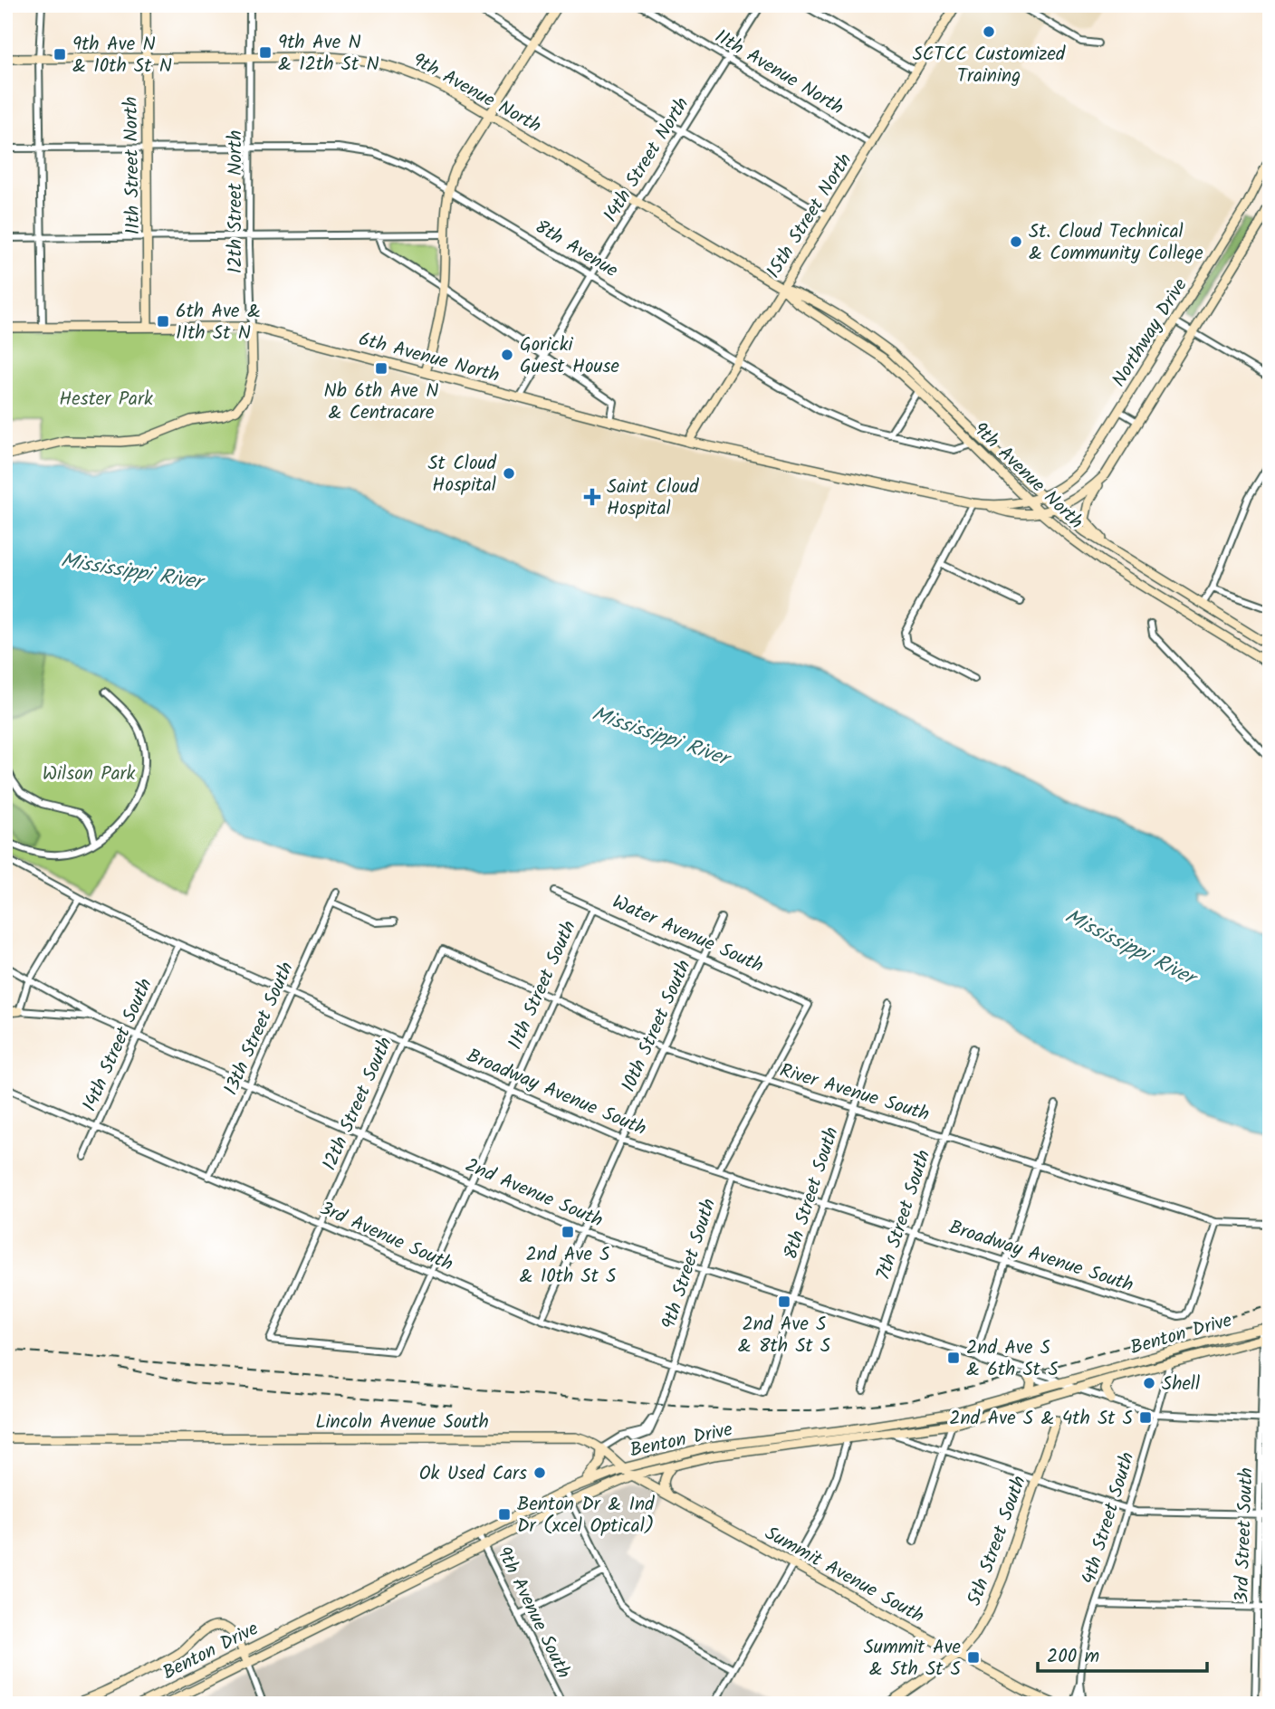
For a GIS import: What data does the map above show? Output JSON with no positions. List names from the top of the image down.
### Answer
{
  "streets": {
    "street": [
      "11th Avenue North",
      "9th Avenue North",
      "14th Street North",
      "11th Street North",
      "12th Street North",
      "15th Street North",
      "8th Avenue",
      "Northway Drive",
      "6th Avenue North",
      "Water Avenue South",
      "11th Street South",
      "10th Street South",
      "13th Street South",
      "14th Street South",
      "Broadway Avenue South",
      "River Avenue South",
      "12th Street South",
      "2nd Avenue South",
      "8th Street South",
      "7th Street South",
      "3rd Avenue South",
      "9th Street South",
      "Benton Drive",
      "Lincoln Avenue South",
      "4th Street South",
      "3rd Street South",
      "5th Street South",
      "Summit Avenue South",
      "9th Avenue South"
    ]
  },
  "crossings": [
    ["11th Avenue North", "14th Street North"],
    ["11th Avenue North", "15th Street North"],
    ["9th Avenue North", "14th Street North"],
    ["9th Avenue North", "11th Street North"],
    ["9th Avenue North", "12th Street North"],
    ["9th Avenue North", "15th Street North"],
    ["9th Avenue North", "8th Avenue"],
    ["9th Avenue North", "Northway Drive"],
    ["9th Avenue North", "6th Avenue North"],
    ["14th Street North", "8th Avenue"],
    ["14th Street North", "6th Avenue North"],
    ["11th Street North", "8th Avenue"],
    ["11th Street North", "6th Avenue North"],
    ["12th Street North", "8th Avenue"],
    ["12th Street North", "6th Avenue North"],
    ["15th Street North", "8th Avenue"],
    ["15th Street North", "6th Avenue North"],
    ["Northway Drive", "6th Avenue North"],
    ["Water Avenue South", "11th Street South"],
    ["Water Avenue South", "10th Street South"],
    ["Water Avenue South", "River Avenue South"],
    ["11th Street South", "Broadway Avenue South"],
    ["11th Street South", "River Avenue South"],
    ["11th Street South", "12th Street South"],
    ["11th Street South", "2nd Avenue South"],
    ["11th Street South", "3rd Avenue South"],
    ["10th Street South", "Broadway Avenue South"],
    ["10th Street South", "River Avenue South"],
    ["10th Street South", "2nd Avenue South"],
    ["10th Street South", "3rd Avenue South"],
    ["13th Street South", "Broadway Avenue South"],
    ["13th Street South", "2nd Avenue South"],
    ["13th Street South", "3rd Avenue South"],
    ["14th Street South", "Broadway Avenue South"],
    ["14th Street South", "2nd Avenue South"],
    ["14th Street South", "3rd Avenue South"],
    ["Broadway Avenue South", "River Avenue South"],
    ["Broadway Avenue South", "12th Street South"],
    ["Broadway Avenue South", "8th Street South"],
    ["Broadway Avenue South", "7th Street South"],
    ["Broadway Avenue South", "9th Street South"],
    ["River Avenue South", "12th Street South"],
    ["River Avenue South", "8th Street South"],
    ["River Avenue South", "7th Street South"],
    ["12th Street South", "2nd Avenue South"],
    ["12th Street South", "3rd Avenue South"],
    ["2nd Avenue South", "8th Street South"],
    ["2nd Avenue South", "7th Street South"],
    ["2nd Avenue South", "9th Street South"],
    ["2nd Avenue South", "Benton Drive"],
    ["2nd Avenue South", "4th Street South"],
    ["2nd Avenue South", "3rd Street South"],
    ["8th Street South", "3rd Avenue South"],
    ["3rd Avenue South", "9th Street South"],
    ["9th Street South", "Lincoln Avenue South"],
    ["Benton Drive", "Lincoln Avenue South"],
    ["Benton Drive", "4th Street South"],
    ["Benton Drive", "3rd Street South"],
    ["Benton Drive", "Summit Avenue South"],
    ["Benton Drive", "9th Avenue South"],
    ["Lincoln Avenue South", "Summit Avenue South"],
    ["5th Street South", "Summit Avenue South"]
  ],
  "water": ["Mississippi River"],
  "parks": ["Hester Park", "Wilson Park"],
  "places": {
    "other": [
      "SCTCC Customized Training",
      "St. Cloud Technical & Community College",
      "Goricki Guest House",
      "St Cloud Hospital",
      "Shell",
      "Ok Used Cars"
    ],
    "transit": [
      "9th Ave N & 12th St N",
      "9th Ave N & 10th St N",
      "6th Ave & 11th St N",
      "Nb 6th Ave N & Centracare",
      "2nd Ave S & 10th St S",
      "2nd Ave S & 8th St S",
      "2nd Ave S & 6th St S",
      "2nd Ave S & 4th St S",
      "Benton Dr & Ind Dr (xcel Optical)",
      "Summit Ave & 5th St S"
    ],
    "health": ["Saint Cloud Hospital"]
  },
  "scale_bar": "200 m"
}
